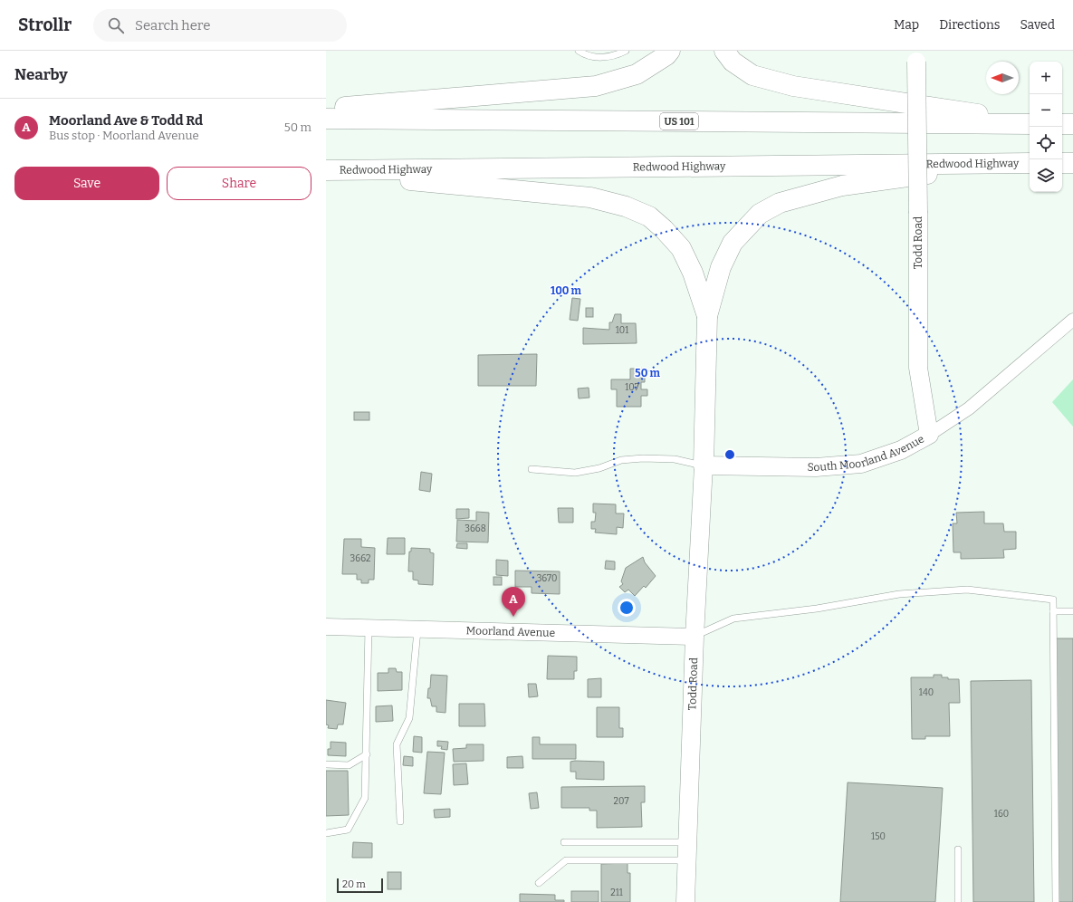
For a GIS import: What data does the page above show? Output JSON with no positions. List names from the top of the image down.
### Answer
{
  "streets": {
    "highway": ["US 101", "Redwood Highway"],
    "main road": ["Todd Road", "South Moorland Avenue"],
    "street": ["Moorland Avenue"]
  },
  "crossings": [
    ["Todd Road", "South Moorland Avenue"],
    ["Todd Road", "Moorland Avenue"]
  ],
  "house_numbers": [
    "101",
    "107",
    "3668",
    "3662",
    "3670",
    "140",
    "207",
    "160",
    "150",
    "211"
  ],
  "scale_bar": "20 m",
  "north": "left",
  "page": {
    "header": "Strollr",
    "search": "Search here",
    "nav": ["Map", "Directions", "Saved"],
    "heading": "Nearby",
    "map_buttons": ["+", "−"],
    "list": [
      {
        "mark": "A",
        "name": "Moorland Ave & Todd Rd",
        "note": "Bus stop · Moorland Avenue",
        "value": "50 m"
      }
    ],
    "buttons": ["Save", "Share"],
    "pins": "A",
    "scale": "20 m"
  },
  "rings": ["100 m", "50 m"]
}
